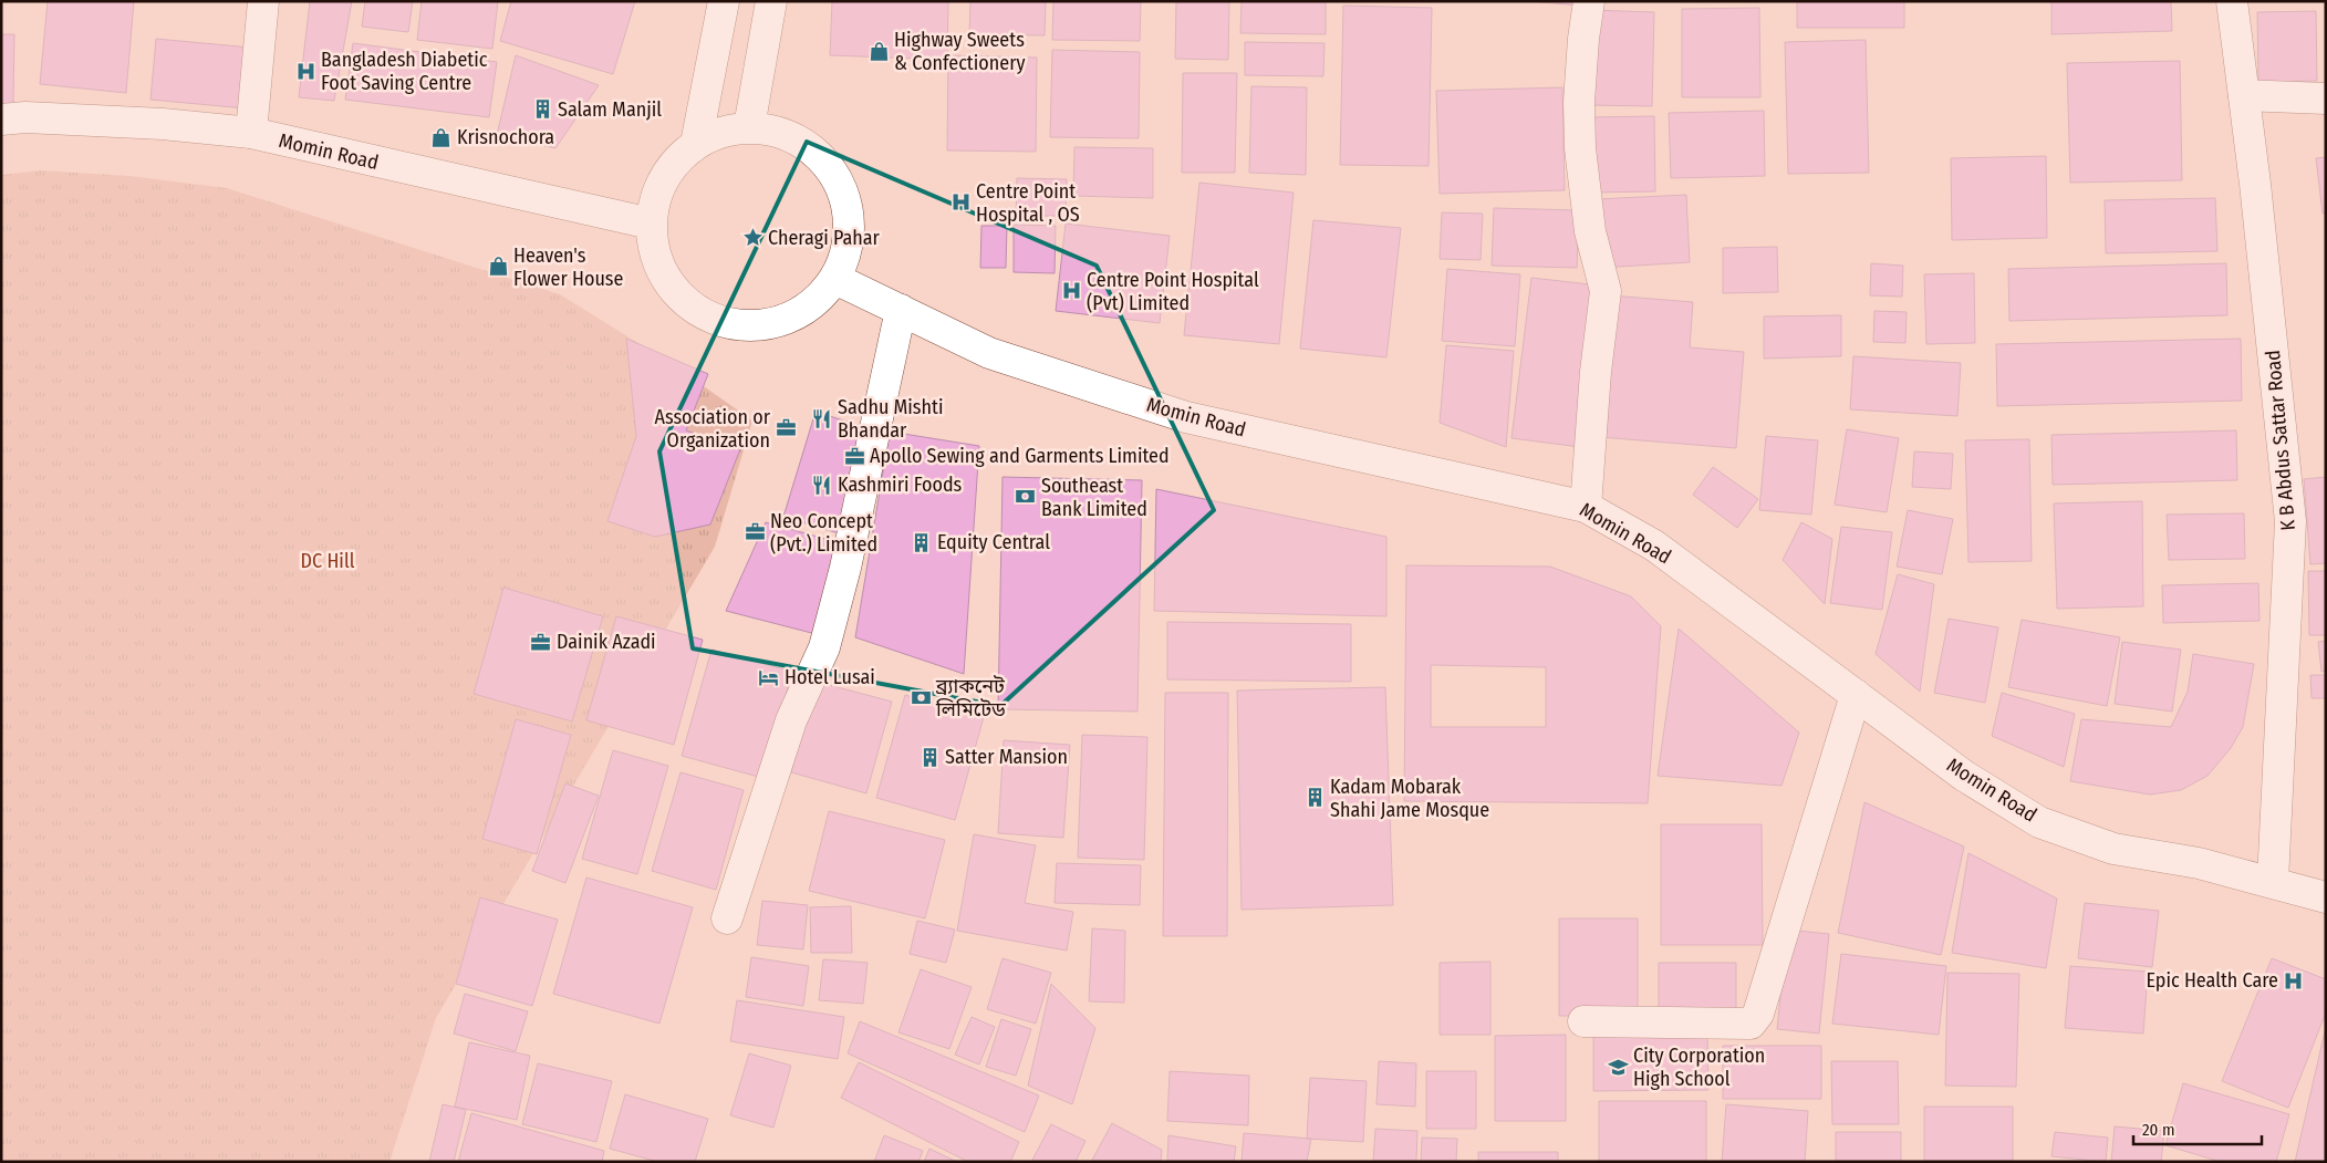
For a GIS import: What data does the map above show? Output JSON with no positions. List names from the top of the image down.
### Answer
{
  "streets": {
    "main road": ["Momin Road", "K B Abdus Sattar Road"]
  },
  "crossings": [
    ["Momin Road", "K B Abdus Sattar Road"]
  ],
  "parks": ["DC Hill"],
  "places": {
    "shop": ["Highway Sweets & Confectionery", "Krisnochora", "Heaven's Flower House"],
    "hospital": [
      "Bangladesh Diabetic Foot Saving Centre",
      "Centre Point Hospital , OS",
      "Centre Point Hospital (Pvt) Limited",
      "Epic Health Care"
    ],
    "building": [
      "Salam Manjil",
      "Equity Central",
      "Satter Mansion",
      "Kadam Mobarak Shahi Jame Mosque"
    ],
    "place": ["Cheragi Pahar"],
    "restaurant": ["Sadhu Mishti Bhandar", "Kashmiri Foods"],
    "office": [
      "Association or Organization",
      "Apollo Sewing and Garments Limited",
      "Neo Concept (Pvt.) Limited",
      "Dainik Azadi"
    ],
    "bank": ["Southeast Bank Limited", "ব্র্যাকনেট লিমিটেড"],
    "hotel": ["Hotel Lusai"],
    "school or university": ["City Corporation High School"]
  },
  "scale_bar": "20 m"
}
